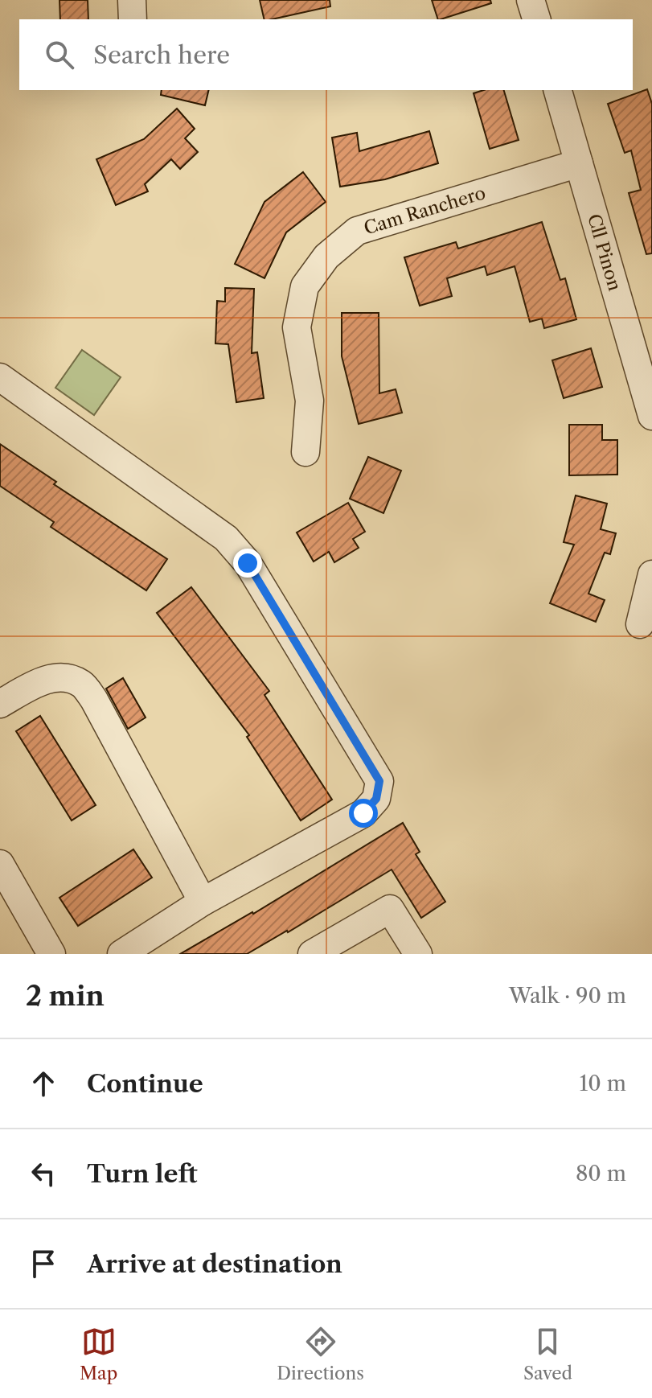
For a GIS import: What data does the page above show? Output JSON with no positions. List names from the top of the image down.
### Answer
{
  "streets": {
    "street": ["Cam Ranchero", "Cll Pinon"]
  },
  "crossings": [
    ["Cam Ranchero", "Cll Pinon"]
  ],
  "page": {
    "search": "Search here",
    "heading": ["2 min", "Walk · 90 m"],
    "list": [
      ["Continue", "10 m"],
      ["Turn left", "80 m"],
      "Arrive at destination"
    ],
    "nav": ["Map", "Directions", "Saved"]
  }
}
